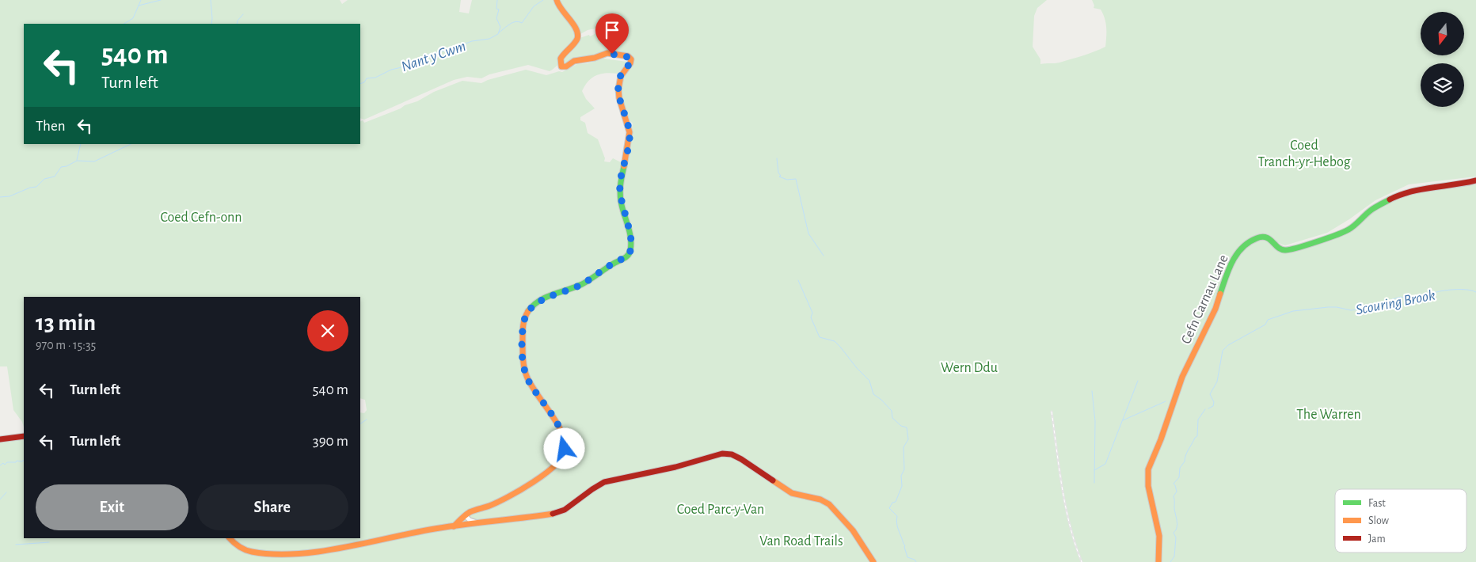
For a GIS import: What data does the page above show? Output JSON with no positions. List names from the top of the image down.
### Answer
{
  "streets": {
    "street": ["Cefn Carnau Lane"]
  },
  "water": ["Nant y Cwm", "Scouring Brook"],
  "parks": [
    "Coed Tranch-yr-Hebog",
    "Coed Cefn-onn",
    "Wern Ddu",
    "The Warren",
    "Coed Parc-y-Van",
    "Van Road Trails"
  ],
  "legend": ["Fast", "Slow", "Jam"],
  "north": "bottom",
  "page": {
    "turn": ["540 m", "Turn left"],
    "then": "Then",
    "heading": ["13 min", "970 m · 15:35"],
    "list": [
      {
        "name": "Turn left",
        "value": "540 m"
      },
      {
        "name": "Turn left",
        "value": "390 m"
      }
    ],
    "buttons": ["Exit", "Share"]
  }
}
